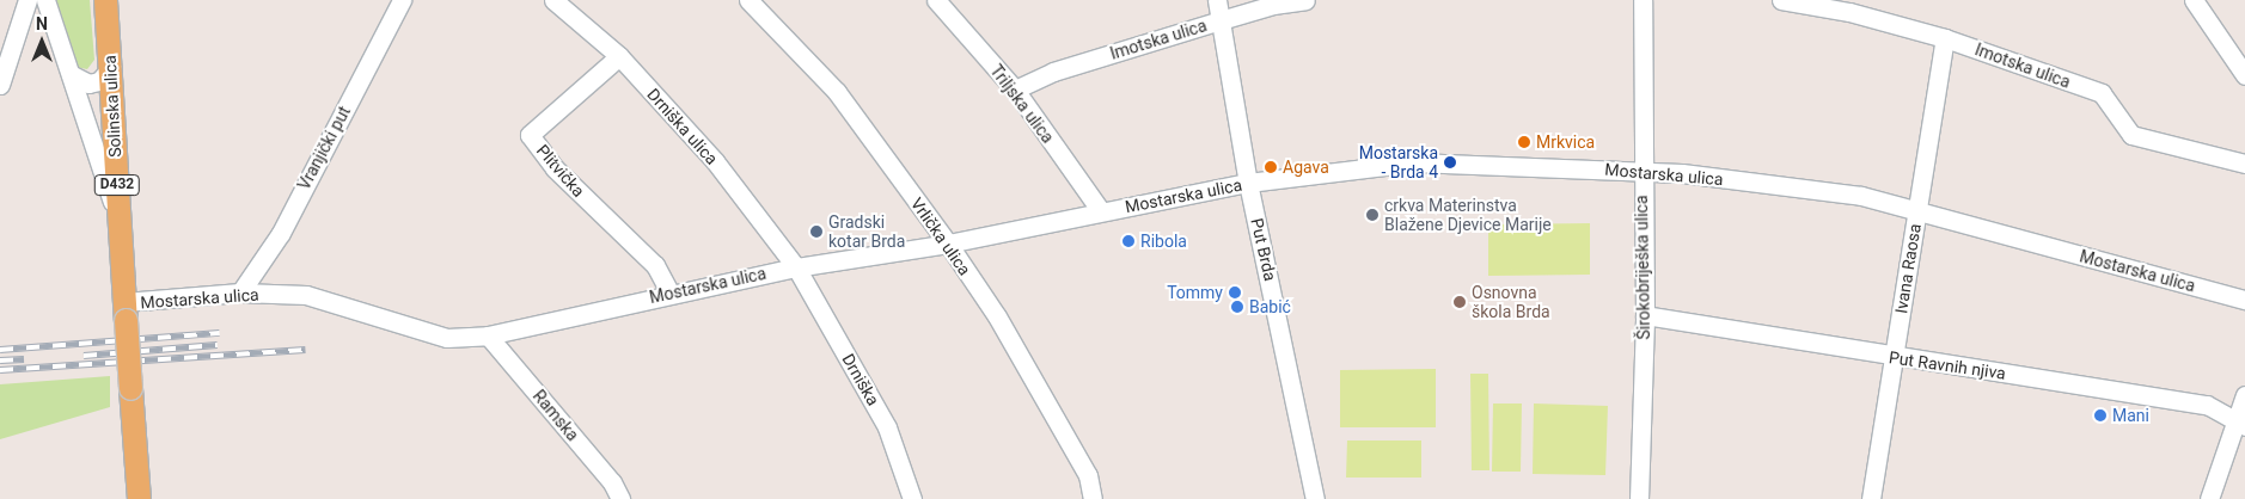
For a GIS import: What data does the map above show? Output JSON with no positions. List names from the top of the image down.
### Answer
{
  "streets": {
    "main road": ["Solinska ulica", "D432"],
    "street": [
      "Imotska ulica",
      "Triljska ulica",
      "Drniška ulica",
      "Vranjički put",
      "Plitvička",
      "Mostarska ulica",
      "Vrlička ulica",
      "Put Brda",
      "Širokobriješka ulica",
      "Ivana Raosa",
      "Put Ravnih njiva",
      "Drniška",
      "Ramska"
    ]
  },
  "crossings": [
    ["Imotska ulica", "Triljska ulica"],
    ["Imotska ulica", "Put Brda"],
    ["Imotska ulica", "Ivana Raosa"],
    ["Triljska ulica", "Mostarska ulica"],
    ["Solinska ulica", "Mostarska ulica"],
    ["Solinska ulica", "D432"],
    ["Drniška ulica", "Plitvička"],
    ["Drniška ulica", "Mostarska ulica"],
    ["Drniška ulica", "Drniška"],
    ["Vranjički put", "Mostarska ulica"],
    ["Plitvička", "Mostarska ulica"],
    ["Mostarska ulica", "D432"],
    ["Mostarska ulica", "Vrlička ulica"],
    ["Mostarska ulica", "Put Brda"],
    ["Mostarska ulica", "Širokobriješka ulica"],
    ["Mostarska ulica", "Ivana Raosa"],
    ["Mostarska ulica", "Drniška"],
    ["Mostarska ulica", "Ramska"],
    ["Širokobriješka ulica", "Put Ravnih njiva"],
    ["Ivana Raosa", "Put Ravnih njiva"]
  ],
  "places": [
    "Mrkvica",
    "Mostarska - Brda 4",
    "Agava",
    "crkva Materinstva Blažene Djevice Marije",
    "Gradski kotar Brda",
    "Ribola",
    "Tommy",
    "Osnovna škola Brda",
    "Babić",
    "Mani"
  ],
  "north": "top"
}
